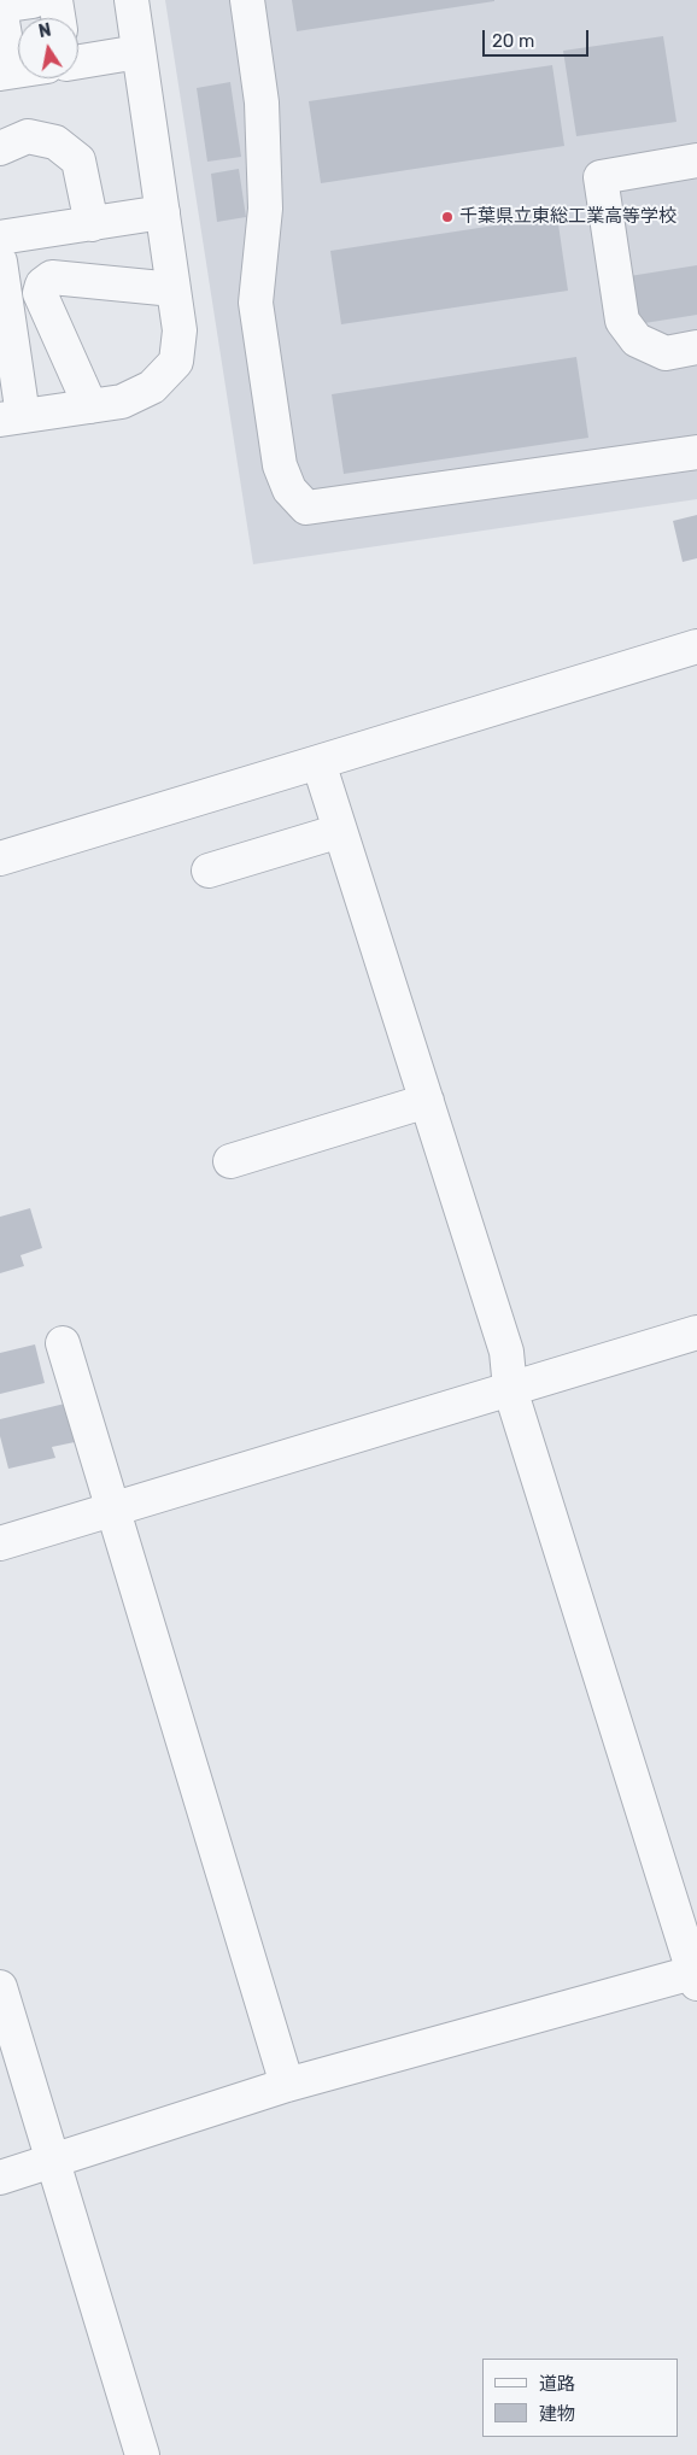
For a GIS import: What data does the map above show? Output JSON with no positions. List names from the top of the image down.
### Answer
{
  "places": ["千葉県立東総工業高等学校"],
  "legend": ["道路", "建物"],
  "scale_bar": "20 m",
  "north": "top"
}
